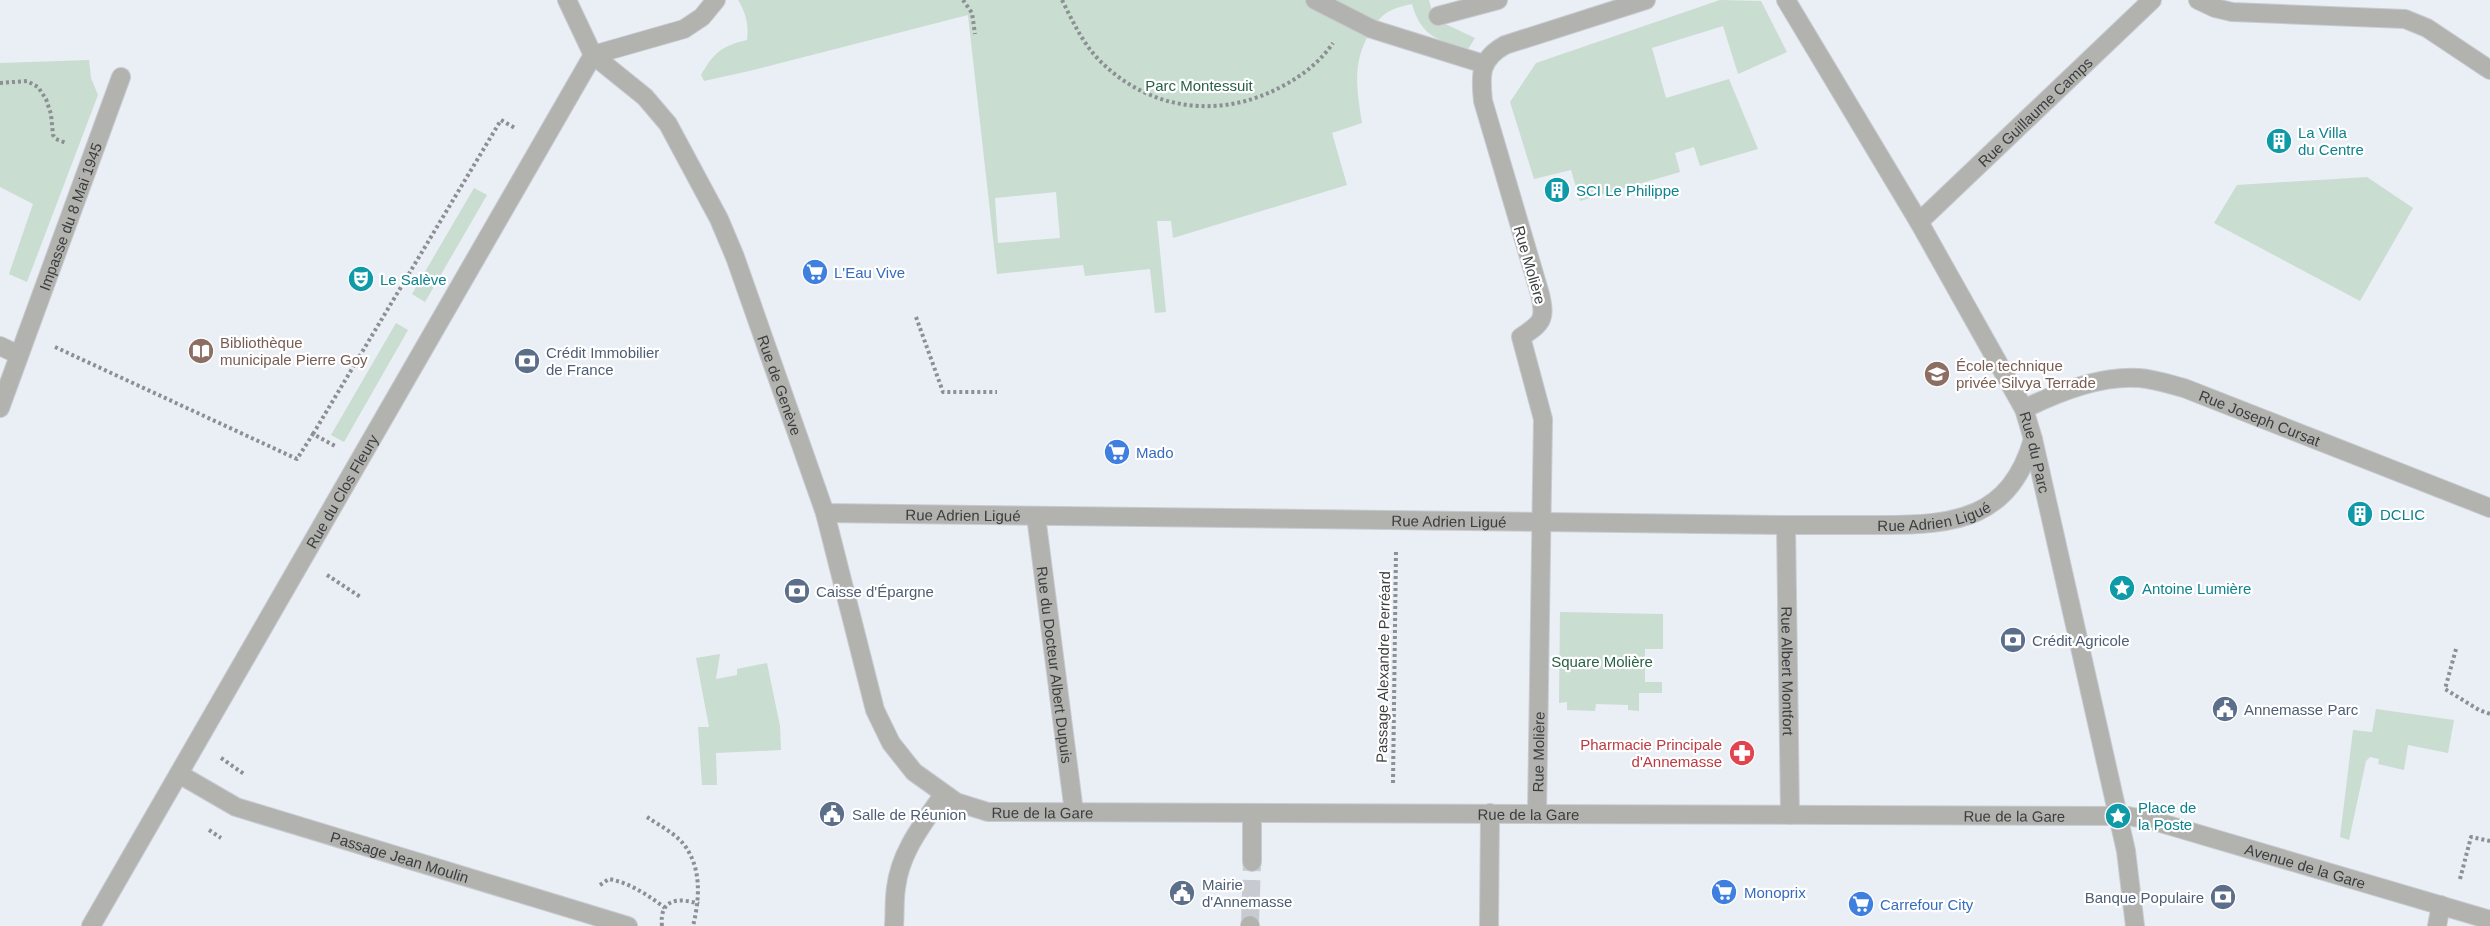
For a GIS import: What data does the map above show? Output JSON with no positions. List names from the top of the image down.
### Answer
{
  "streets": {
    "street": [
      "Rue Guillaume Camps",
      "Impasse du 8 Mai 1945",
      "Rue Molière",
      "Rue de Genève",
      "Rue Joseph Cursat",
      "Rue du Parc",
      "Rue du Clos Fleury",
      "Rue Adrien Ligué",
      "Rue du Docteur Albert Dupuis",
      "Rue Albert Montfort",
      "Rue de la Gare",
      "Passage Jean Moulin",
      "Avenue de la Gare"
    ],
    "path": ["Passage Alexandre Perréard"]
  },
  "crossings": [
    ["Rue Guillaume Camps", "Rue du Parc"],
    ["Rue Molière", "Rue Adrien Ligué"],
    ["Rue Molière", "Rue de la Gare"],
    ["Rue de Genève", "Rue du Clos Fleury"],
    ["Rue de Genève", "Rue Adrien Ligué"],
    ["Rue de Genève", "Rue de la Gare"],
    ["Rue Joseph Cursat", "Rue du Parc"],
    ["Rue du Parc", "Rue Adrien Ligué"],
    ["Rue du Parc", "Rue de la Gare"],
    ["Rue du Parc", "Avenue de la Gare"],
    ["Rue du Clos Fleury", "Passage Jean Moulin"],
    ["Rue Adrien Ligué", "Rue du Docteur Albert Dupuis"],
    ["Rue Adrien Ligué", "Passage Alexandre Perréard"],
    ["Rue Adrien Ligué", "Rue Albert Montfort"],
    ["Rue du Docteur Albert Dupuis", "Rue de la Gare"],
    ["Passage Alexandre Perréard", "Rue de la Gare"],
    ["Rue Albert Montfort", "Rue de la Gare"],
    ["Rue de la Gare", "Avenue de la Gare"]
  ],
  "parks": ["Parc Montessuit", "Square Molière"],
  "places": {
    "building": ["La Villa du Centre", "SCI Le Philippe", "DCLIC"],
    "supermarket": [
      "L'Eau Vive",
      "Mado",
      "Monoprix",
      "Carrefour City"
    ],
    "theatre": ["Le Salève"],
    "library": ["Bibliothèque municipale Pierre Goy"],
    "bank": [
      "Crédit Immobilier de France",
      "Caisse d'Épargne",
      "Crédit Agricole",
      "Banque Populaire"
    ],
    "school or university": ["École technique privée Silvya Terrade"],
    "place": ["Antoine Lumière", "Place de la Poste"],
    "public building": ["Annemasse Parc", "Salle de Réunion", "Mairie d'Annemasse"],
    "pharmacy": ["Pharmacie Principale d'Annemasse"]
  }
}
